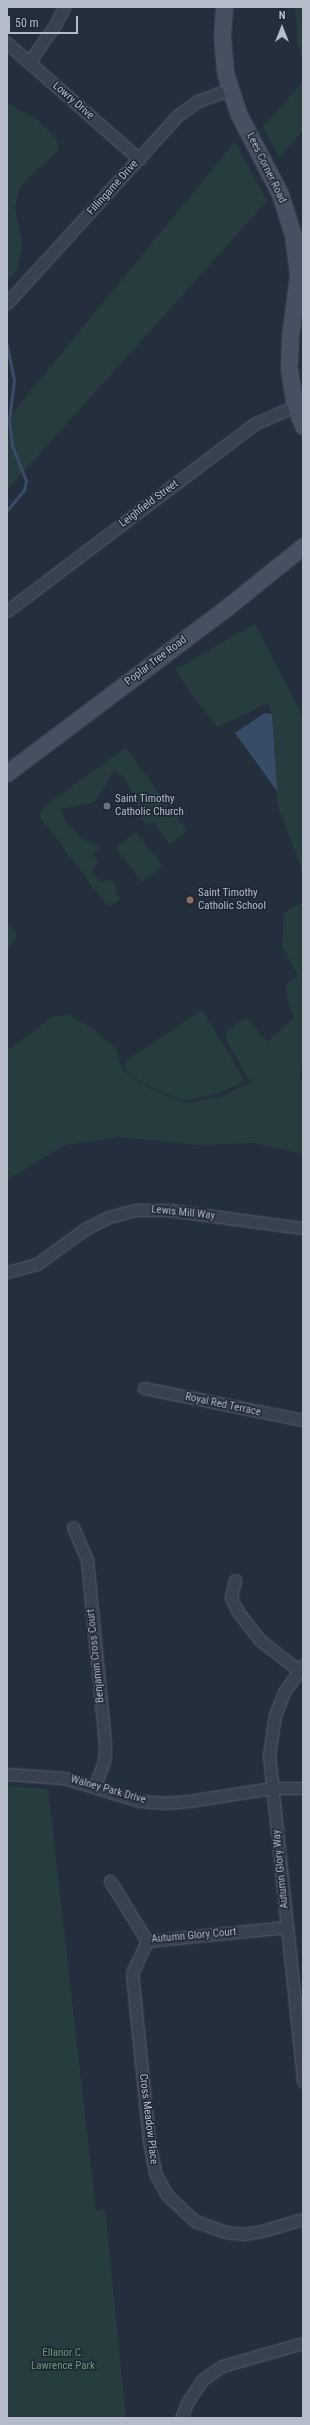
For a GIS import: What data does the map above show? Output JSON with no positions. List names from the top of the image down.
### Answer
{
  "streets": {
    "street": [
      "Lowry Drive",
      "Lees Corner Road",
      "Fillingame Drive",
      "Leighfield Street",
      "Poplar Tree Road",
      "Lewis Mill Way",
      "Royal Red Terrace",
      "Benjamin Cross Court",
      "Walney Park Drive",
      "Autumn Glory Way",
      "Autumn Glory Court",
      "Cross Meadow Place"
    ]
  },
  "crossings": [
    ["Lowry Drive", "Fillingame Drive"],
    ["Lees Corner Road", "Fillingame Drive"],
    ["Lees Corner Road", "Leighfield Street"],
    ["Benjamin Cross Court", "Walney Park Drive"],
    ["Walney Park Drive", "Autumn Glory Way"],
    ["Autumn Glory Way", "Autumn Glory Court"],
    ["Autumn Glory Court", "Cross Meadow Place"]
  ],
  "parks": ["Ellanor C. Lawrence Park"],
  "places": ["Saint Timothy Catholic Church", "Saint Timothy Catholic School"],
  "scale_bar": "50 m",
  "north": "top"
}
